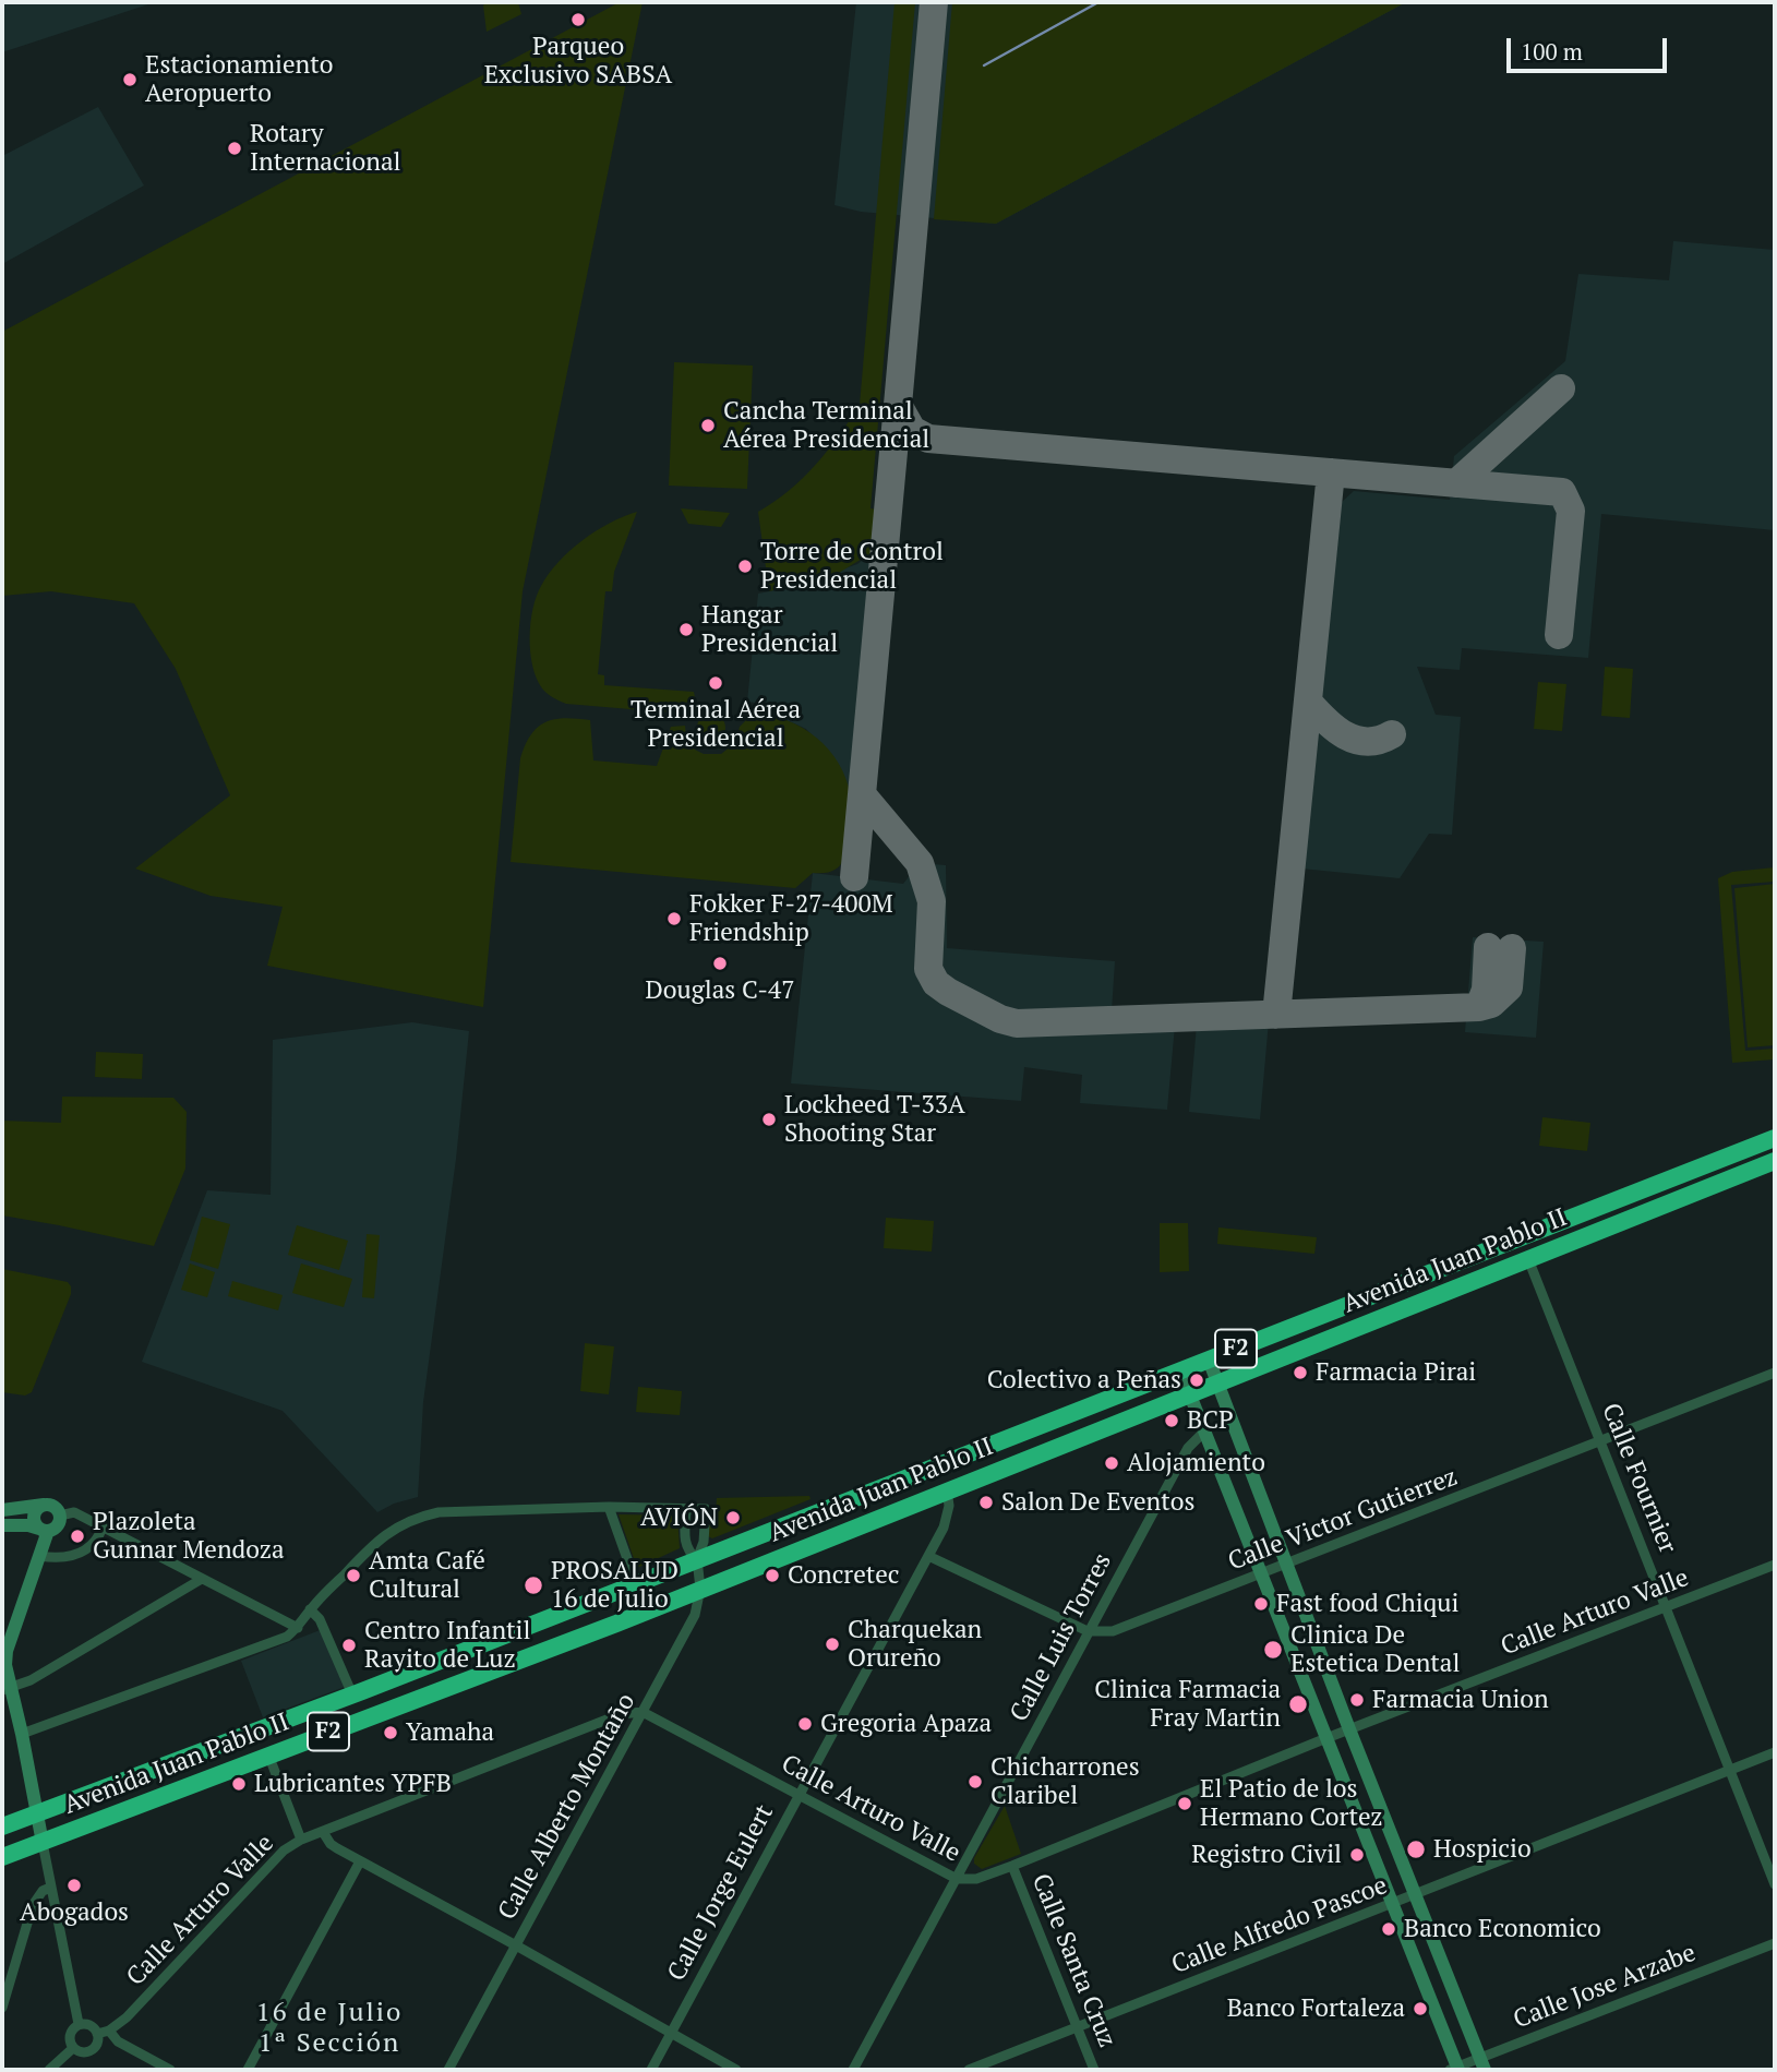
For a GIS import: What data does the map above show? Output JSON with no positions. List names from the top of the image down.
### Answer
{
  "streets": {
    "highway": ["Avenida Juan Pablo II", "F2"],
    "street": [
      "Calle Fournier",
      "Calle Victor Gutierrez",
      "Calle Arturo Valle",
      "Calle Luis Torres",
      "Calle Alberto Montaño",
      "Calle Jorge Eulert",
      "Calle Alfredo Pascoe",
      "Calle Santa Cruz",
      "Calle Jose Arzabe"
    ]
  },
  "crossings": [
    ["Avenida Juan Pablo II", "Calle Fournier"],
    ["Avenida Juan Pablo II", "Calle Alberto Montaño"],
    ["Avenida Juan Pablo II", "Calle Jorge Eulert"],
    ["Calle Fournier", "Calle Victor Gutierrez"],
    ["Calle Fournier", "Calle Arturo Valle"],
    ["Calle Fournier", "Calle Alfredo Pascoe"],
    ["Calle Victor Gutierrez", "Calle Luis Torres"],
    ["Calle Arturo Valle", "Calle Luis Torres"],
    ["Calle Arturo Valle", "Calle Alberto Montaño"],
    ["Calle Arturo Valle", "Calle Jorge Eulert"],
    ["Calle Arturo Valle", "Calle Santa Cruz"],
    ["Calle Alfredo Pascoe", "Calle Santa Cruz"]
  ],
  "districts": ["16 de Julio 1ª Sección"],
  "places": [
    "Parqueo Exclusivo SABSA",
    "Estacionamiento Aeropuerto",
    "Rotary Internacional",
    "Cancha Terminal Aérea Presidencial",
    "Torre de Control Presidencial",
    "Hangar Presidencial",
    "Terminal Aérea Presidencial",
    "Fokker F-27-400M Friendship",
    "Douglas C-47",
    "Lockheed T-33A Shooting Star",
    "Farmacia Pirai",
    "Colectivo a Peñas",
    "BCP",
    "Alojamiento",
    "Salon De Eventos",
    "AVIÓN",
    "Plazoleta Gunnar Mendoza",
    "Amta Café Cultural",
    "Concretec",
    "PROSALUD 16 de Julio",
    "Fast food Chiqui",
    "Charquekan Orureño",
    "Centro Infantil Rayito de Luz",
    "Clinica De Estetica Dental",
    "Farmacia Union",
    "Clinica Farmacia Fray Martin",
    "Gregoria Apaza",
    "Yamaha",
    "Chicharrones Claribel",
    "Lubricantes YPFB",
    "El Patio de los Hermano Cortez",
    "Hospicio",
    "Registro Civil",
    "Abogados",
    "Banco Economico",
    "Banco Fortaleza"
  ],
  "scale_bar": "100 m"
}
